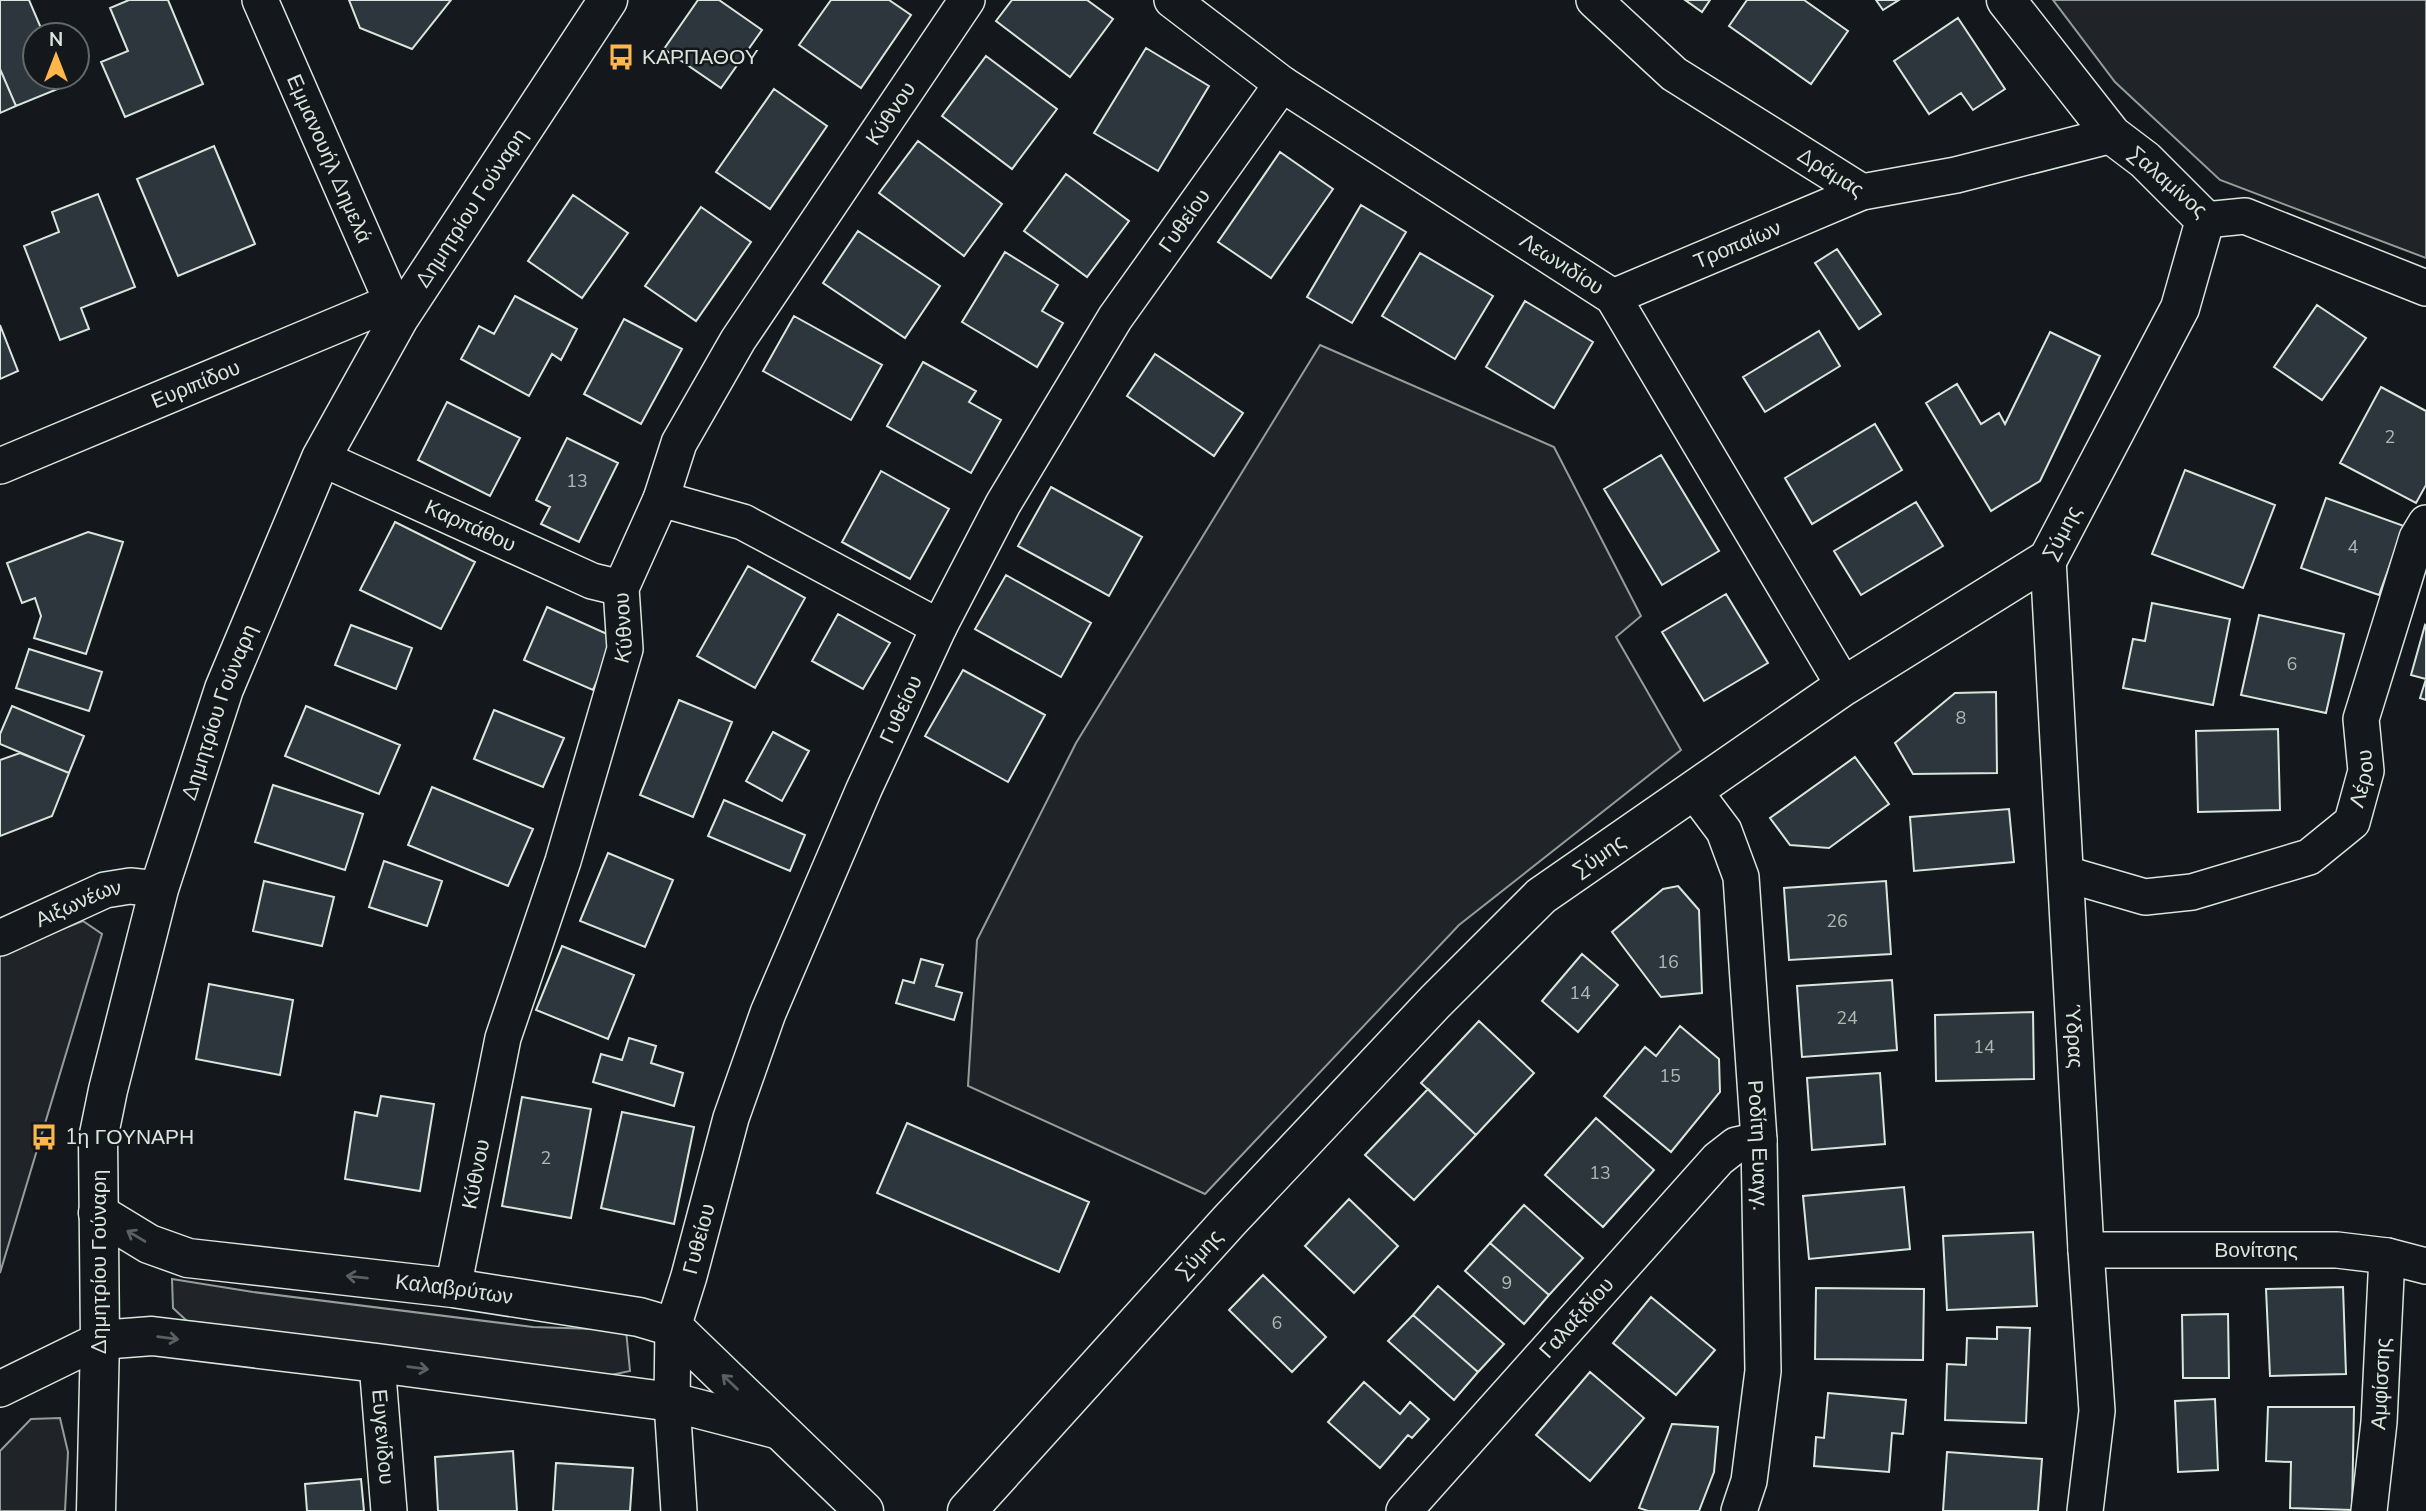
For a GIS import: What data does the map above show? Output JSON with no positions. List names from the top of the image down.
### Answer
{
  "streets": {
    "street": [
      "Κύθνου",
      "Εμμανουήλ Δημελά",
      "Δράμας",
      "Σαλαμίνος",
      "Δημητρίου Γούναρη",
      "Γυθείου",
      "Τροπαίων",
      "Λεωνιδίου",
      "Ευριπίδου",
      "Καρπάθου",
      "Σύμης",
      "Λέρου",
      "Αιξωνέων",
      "Ύδρας",
      "Ροδίτη Ευαγγ.",
      "Βονίτσης",
      "Καλαβρύτων",
      "Γαλαξιδίου",
      "Αμφίσσης",
      "Ευγενίδου"
    ]
  },
  "crossings": [
    ["Κύθνου", "Καρπάθου"],
    ["Κύθνου", "Καλαβρύτων"],
    ["Εμμανουήλ Δημελά", "Δημητρίου Γούναρη"],
    ["Εμμανουήλ Δημελά", "Ευριπίδου"],
    ["Δράμας", "Σαλαμίνος"],
    ["Δράμας", "Τροπαίων"],
    ["Σαλαμίνος", "Σύμης"],
    ["Δημητρίου Γούναρη", "Ευριπίδου"],
    ["Δημητρίου Γούναρη", "Καρπάθου"],
    ["Δημητρίου Γούναρη", "Αιξωνέων"],
    ["Δημητρίου Γούναρη", "Καλαβρύτων"],
    ["Γυθείου", "Λεωνιδίου"],
    ["Γυθείου", "Καλαβρύτων"],
    ["Τροπαίων", "Λεωνιδίου"],
    ["Λεωνιδίου", "Σύμης"],
    ["Σύμης", "Ύδρας"],
    ["Σύμης", "Ροδίτη Ευαγγ."],
    ["Λέρου", "Ύδρας"],
    ["Ύδρας", "Βονίτσης"],
    ["Ροδίτη Ευαγγ.", "Γαλαξιδίου"],
    ["Βονίτσης", "Αμφίσσης"],
    ["Καλαβρύτων", "Ευγενίδου"]
  ],
  "places": {
    "bus stop": ["ΚΑΡΠΑΘΟΥ", "1η ΓΟΥΝΑΡΗ"]
  },
  "house_numbers": [
    "2",
    "13",
    "4",
    "6",
    "8",
    "26",
    "16",
    "14",
    "24",
    "14",
    "15",
    "2",
    "13",
    "9",
    "6"
  ],
  "north": "top"
}
